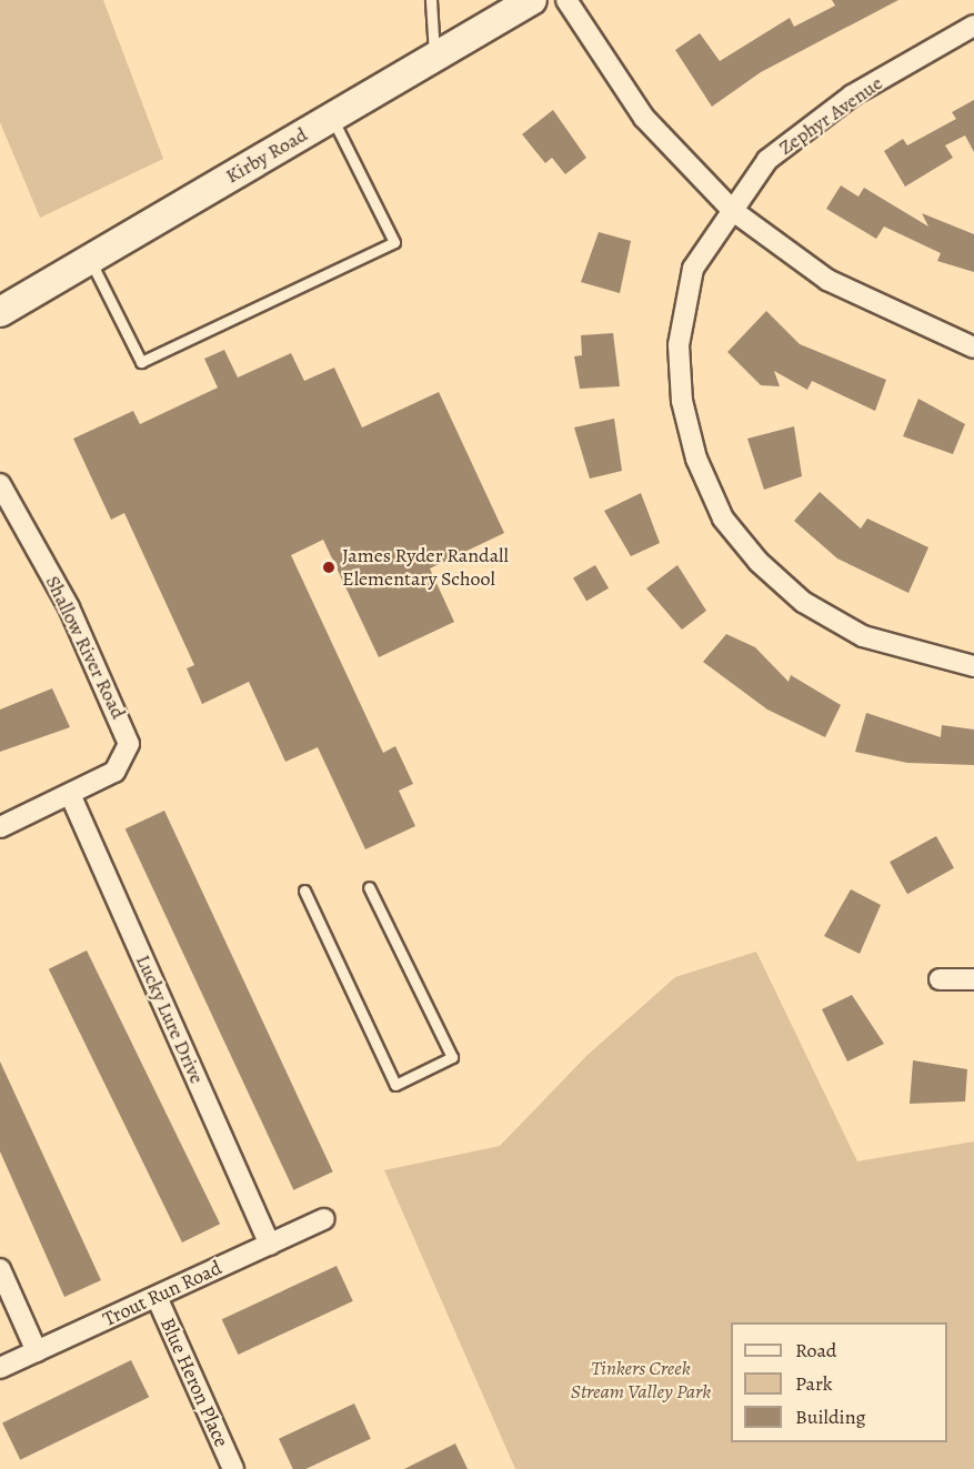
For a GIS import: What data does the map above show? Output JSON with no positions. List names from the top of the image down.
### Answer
{
  "streets": {
    "main road": ["Kirby Road"],
    "street": [
      "Zephyr Avenue",
      "Shallow River Road",
      "Lucky Lure Drive",
      "Trout Run Road",
      "Blue Heron Place"
    ]
  },
  "crossings": [
    ["Shallow River Road", "Lucky Lure Drive"],
    ["Lucky Lure Drive", "Trout Run Road"],
    ["Trout Run Road", "Blue Heron Place"]
  ],
  "parks": ["Tinkers Creek Stream Valley Park"],
  "places": ["James Ryder Randall Elementary School"],
  "legend": ["Road", "Park", "Building"]
}
